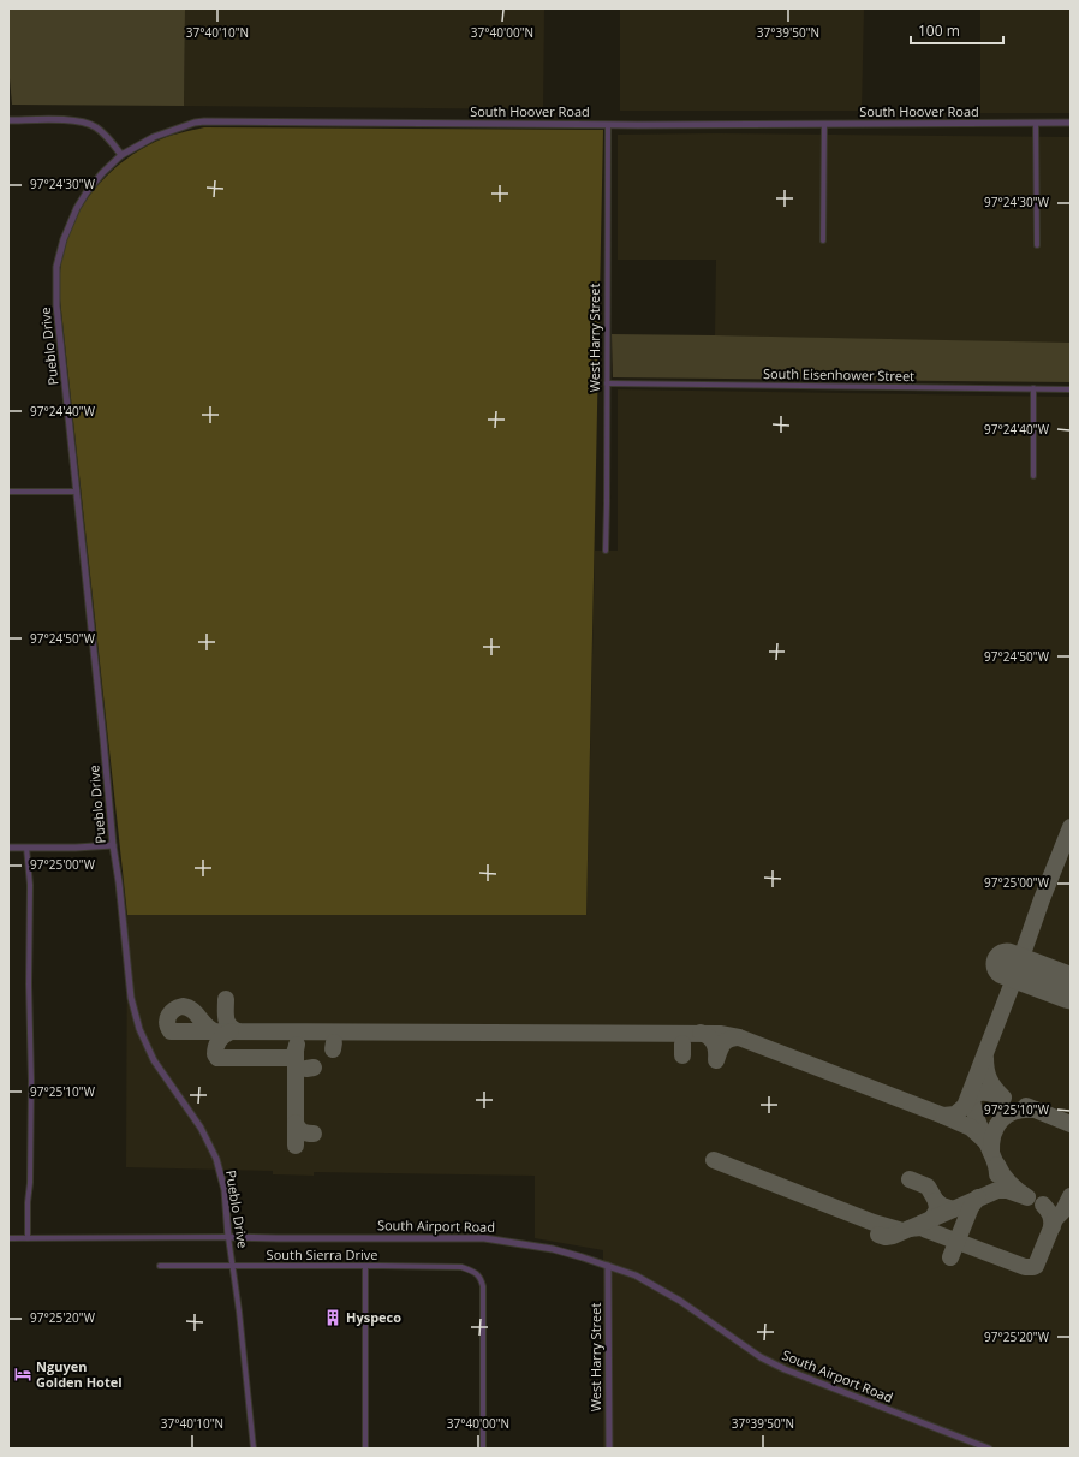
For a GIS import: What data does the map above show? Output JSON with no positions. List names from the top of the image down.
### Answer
{
  "streets": {
    "street": [
      "South Hoover Road",
      "West Harry Street",
      "Pueblo Drive",
      "South Eisenhower Street",
      "South Airport Road",
      "South Sierra Drive"
    ]
  },
  "crossings": [
    ["South Hoover Road", "West Harry Street"],
    ["South Hoover Road", "Pueblo Drive"],
    ["West Harry Street", "South Eisenhower Street"],
    ["West Harry Street", "South Airport Road"],
    ["Pueblo Drive", "South Airport Road"],
    ["Pueblo Drive", "South Sierra Drive"]
  ],
  "places": {
    "building": ["Hyspeco"],
    "hotel": ["Nguyen Golden Hotel"]
  },
  "scale_bar": "100 m",
  "coordinates": [
    "37°40'10\"N",
    "37°40'00\"N",
    "37°39'50\"N",
    "97°24'30\"W",
    "97°24'40\"W",
    "97°24'50\"W",
    "97°25'00\"W",
    "97°25'10\"W",
    "97°25'20\"W"
  ]
}
